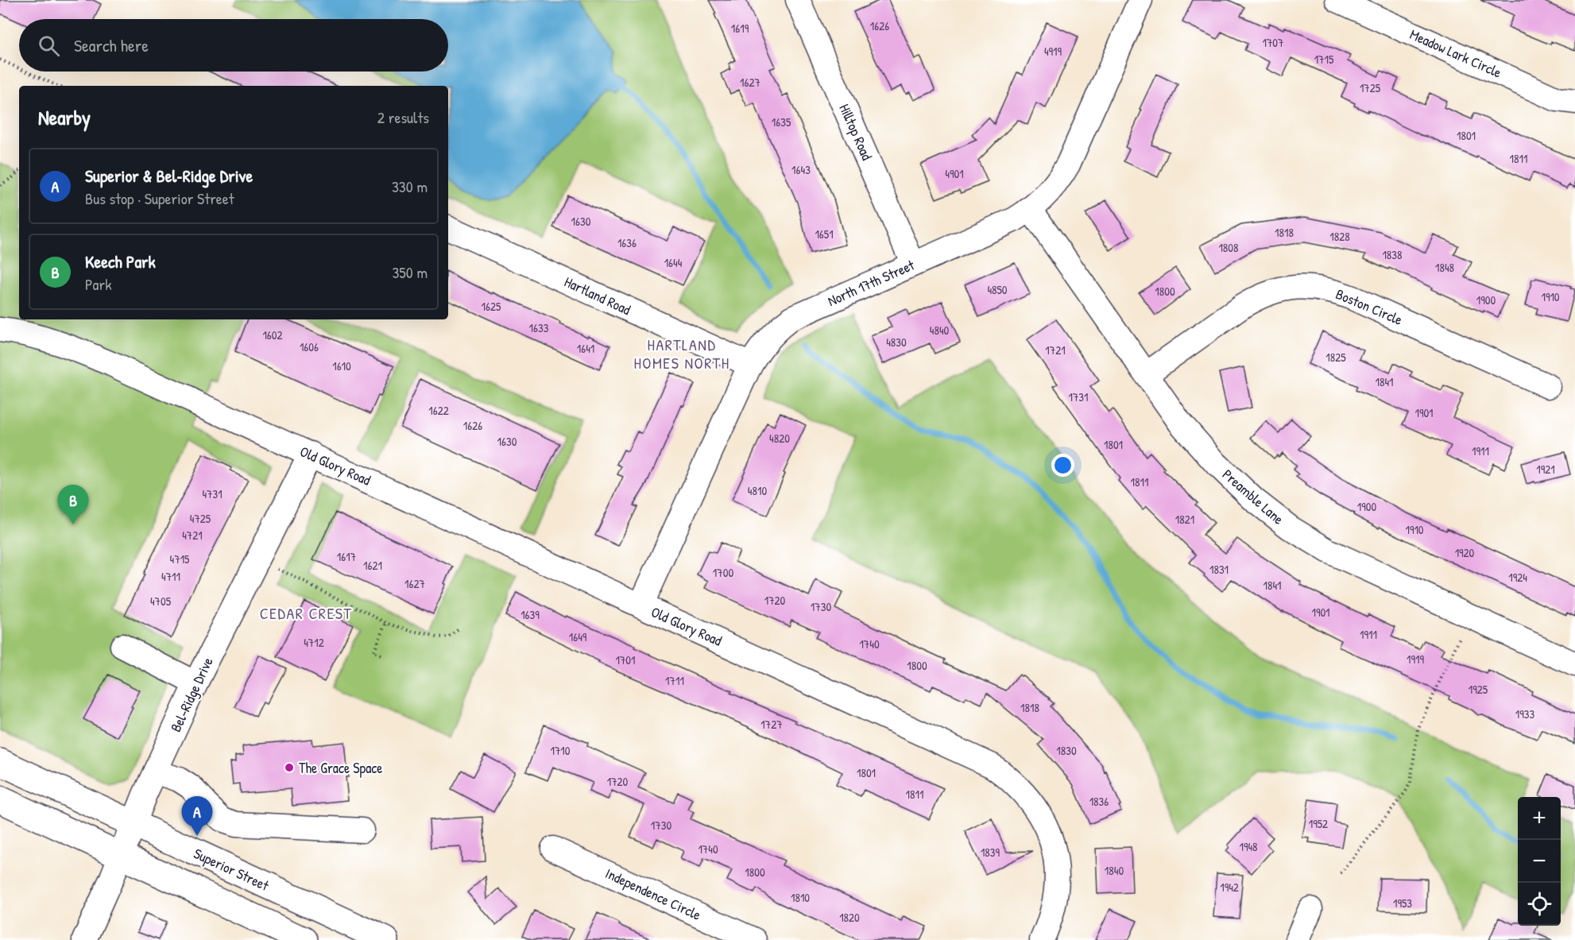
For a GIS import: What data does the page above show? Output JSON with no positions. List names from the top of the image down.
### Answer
{
  "streets": {
    "main road": ["Superior Street"],
    "street": [
      "Meadow Lark Circle",
      "Hilltop Road",
      "North 17th Street",
      "Hartland Road",
      "Boston Circle",
      "Old Glory Road",
      "Preamble Lane",
      "Bel-Ridge Drive",
      "Independence Circle"
    ]
  },
  "crossings": [
    ["Hilltop Road", "North 17th Street"],
    ["North 17th Street", "Hartland Road"],
    ["North 17th Street", "Old Glory Road"],
    ["North 17th Street", "Preamble Lane"],
    ["Boston Circle", "Preamble Lane"],
    ["Old Glory Road", "Bel-Ridge Drive"],
    ["Bel-Ridge Drive", "Superior Street"]
  ],
  "districts": ["HARTLAND HOMES NORTH", "CEDAR CREST"],
  "places": ["The Grace Space"],
  "house_numbers": [
    "1626",
    "1619",
    "1707",
    "4919",
    "1715",
    "1627",
    "1725",
    "1635",
    "1801",
    "1811",
    "1643",
    "4901",
    "1630",
    "1818",
    "1651",
    "1828",
    "1636",
    "1808",
    "1838",
    "1644",
    "1848",
    "4850",
    "1800",
    "1910",
    "1900",
    "1625",
    "1633",
    "4840",
    "1602",
    "4830",
    "1606",
    "1641",
    "1721",
    "1825",
    "1610",
    "1841",
    "1731",
    "1622",
    "1901",
    "1626",
    "4820",
    "1630",
    "1801",
    "1911",
    "1921",
    "1811",
    "4810",
    "4731",
    "1900",
    "4725",
    "1821",
    "1910",
    "4721",
    "1920",
    "1617",
    "4715",
    "1621",
    "1831",
    "1700",
    "4711",
    "1924",
    "1627",
    "1841",
    "1720",
    "4705",
    "1730",
    "1901",
    "1639",
    "1911",
    "1649",
    "4712",
    "1740",
    "1919",
    "1701",
    "1800",
    "1711",
    "1925",
    "1818",
    "1933",
    "1727",
    "1710",
    "1830",
    "1801",
    "1720",
    "1811",
    "1836",
    "1952",
    "1730",
    "1948",
    "1740",
    "1839",
    "1840",
    "1800",
    "1942",
    "1810",
    "1953",
    "1820"
  ],
  "page": {
    "search": "Search here",
    "heading": ["Nearby", "2 results"],
    "list": [
      {
        "mark": "A",
        "name": "Superior & Bel‐Ridge Drive",
        "note": "Bus stop · Superior Street",
        "value": "330 m"
      },
      {
        "mark": "B",
        "name": "Keech Park",
        "note": "Park",
        "value": "350 m"
      }
    ],
    "pins": ["B", "A"],
    "map_buttons": ["+", "−"]
  }
}
